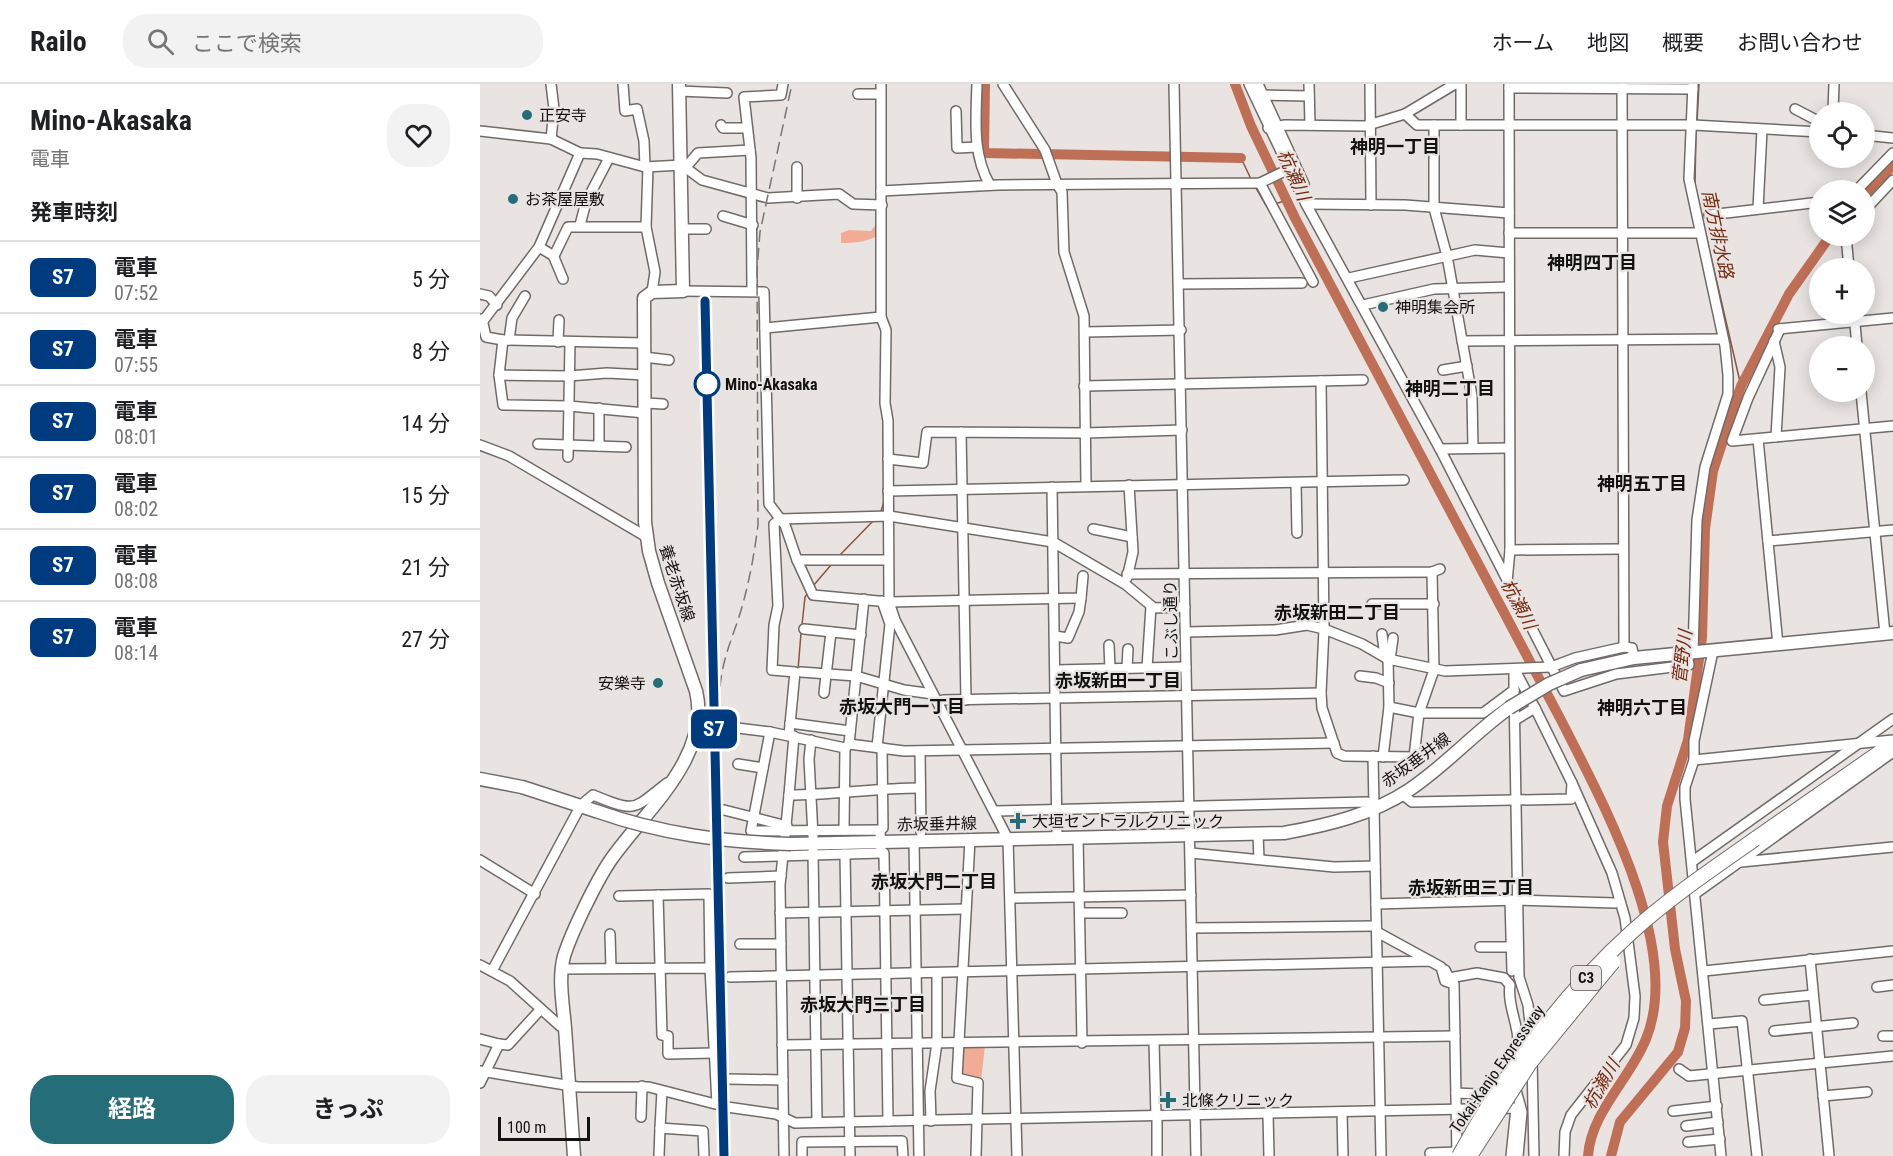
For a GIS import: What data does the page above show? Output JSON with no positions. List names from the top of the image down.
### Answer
{
  "streets": {
    "highway": ["C3", "Tokai-Kanjo Expressway"],
    "main road": ["養老赤坂線", "赤坂垂井線"],
    "street": ["こぶし通り"]
  },
  "crossings": [
    ["こぶし通り", "赤坂垂井線"]
  ],
  "districts": [
    "神明一丁目",
    "神明四丁目",
    "神明二丁目",
    "神明五丁目",
    "赤坂新田二丁目",
    "赤坂新田一丁目",
    "赤坂大門一丁目",
    "神明六丁目",
    "赤坂大門二丁目",
    "赤坂新田三丁目",
    "赤坂大門三丁目"
  ],
  "water": ["杭瀬川", "南方排水路", "菅野川"],
  "places": {
    "other": [
      "正安寺",
      "お茶屋屋敷",
      "神明集会所",
      "Mino-Akasaka",
      "安樂寺"
    ],
    "health": ["大垣セントラルクリニック", "北條クリニック"]
  },
  "scale_bar": "100 m",
  "page": {
    "header": "Railo",
    "search": "ここで検索",
    "nav": [
      "ホーム",
      "地図",
      "概要",
      "お問い合わせ"
    ],
    "heading": [
      ["Mino-Akasaka", "電車"],
      "発車時刻"
    ],
    "on_map": "S7",
    "map_buttons": ["+", "−"],
    "list": [
      {
        "mark": "S7",
        "name": "電車",
        "note": "07:52",
        "value": "5 分"
      },
      {
        "mark": "S7",
        "name": "電車",
        "note": "07:55",
        "value": "8 分"
      },
      {
        "mark": "S7",
        "name": "電車",
        "note": "08:01",
        "value": "14 分"
      },
      {
        "mark": "S7",
        "name": "電車",
        "note": "08:02",
        "value": "15 分"
      },
      {
        "mark": "S7",
        "name": "電車",
        "note": "08:08",
        "value": "21 分"
      },
      {
        "mark": "S7",
        "name": "電車",
        "note": "08:14",
        "value": "27 分"
      }
    ],
    "buttons": ["経路", "きっぷ"],
    "scale": "100 m"
  }
}
